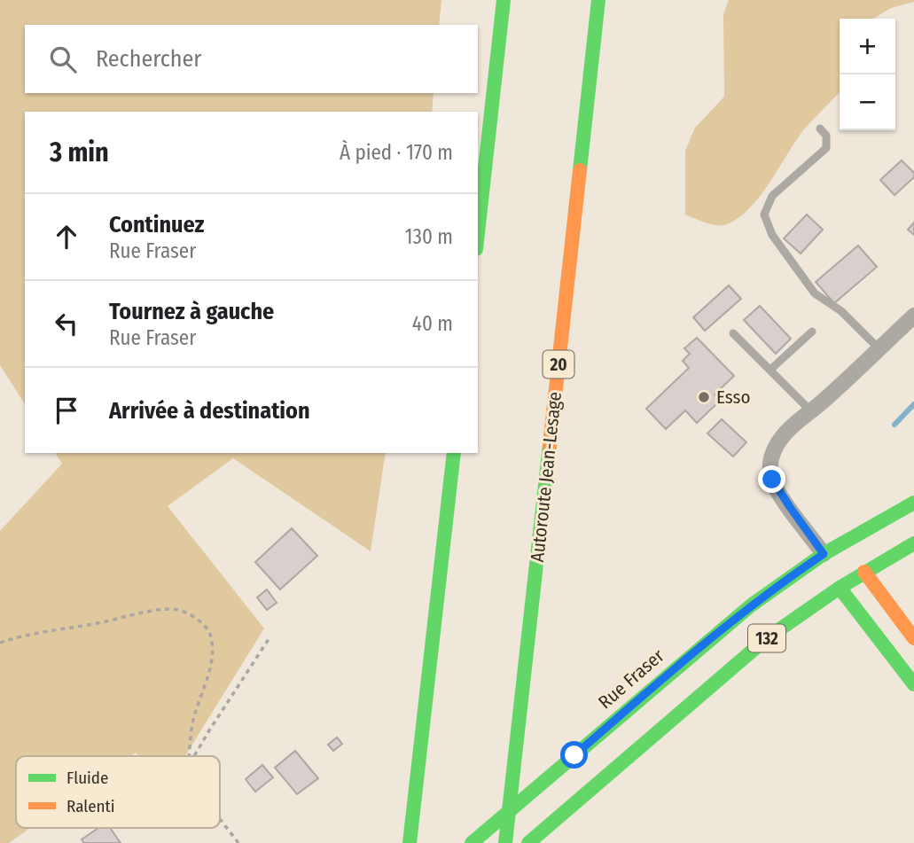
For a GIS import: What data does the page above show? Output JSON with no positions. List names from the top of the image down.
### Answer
{
  "streets": {
    "main road": [
      "20",
      "Autoroute Jean-Lesage",
      "132",
      "Rue Fraser"
    ]
  },
  "places": ["Esso"],
  "legend": ["Fluide", "Ralenti"],
  "page": {
    "map_buttons": ["+", "−"],
    "search": "Rechercher",
    "heading": ["3 min", "À pied · 170 m"],
    "list": [
      ["Continuez", "Rue Fraser", "130 m"],
      ["Tournez à gauche", "Rue Fraser", "40 m"],
      "Arrivée à destination"
    ]
  }
}
